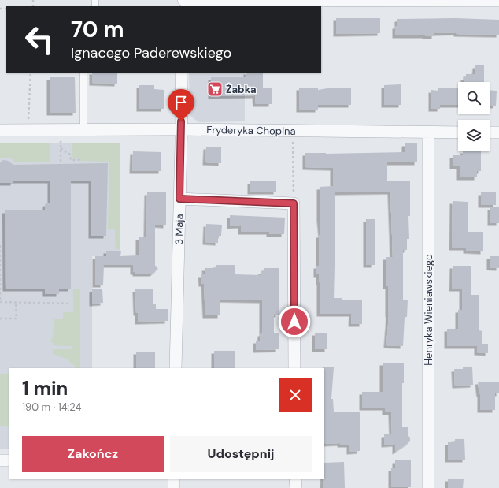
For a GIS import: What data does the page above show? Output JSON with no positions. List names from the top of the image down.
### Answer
{
  "streets": {
    "street": ["Fryderyka Chopina", "3 Maja", "Henryka Wieniawskiego"]
  },
  "crossings": [
    ["Fryderyka Chopina", "3 Maja"],
    ["Fryderyka Chopina", "Henryka Wieniawskiego"]
  ],
  "places": {
    "supermarket": ["Żabka"]
  },
  "page": {
    "turn": ["70 m", "Ignacego Paderewskiego"],
    "heading": ["1 min", "190 m · 14:24"],
    "buttons": ["Zakończ", "Udostępnij"]
  }
}
